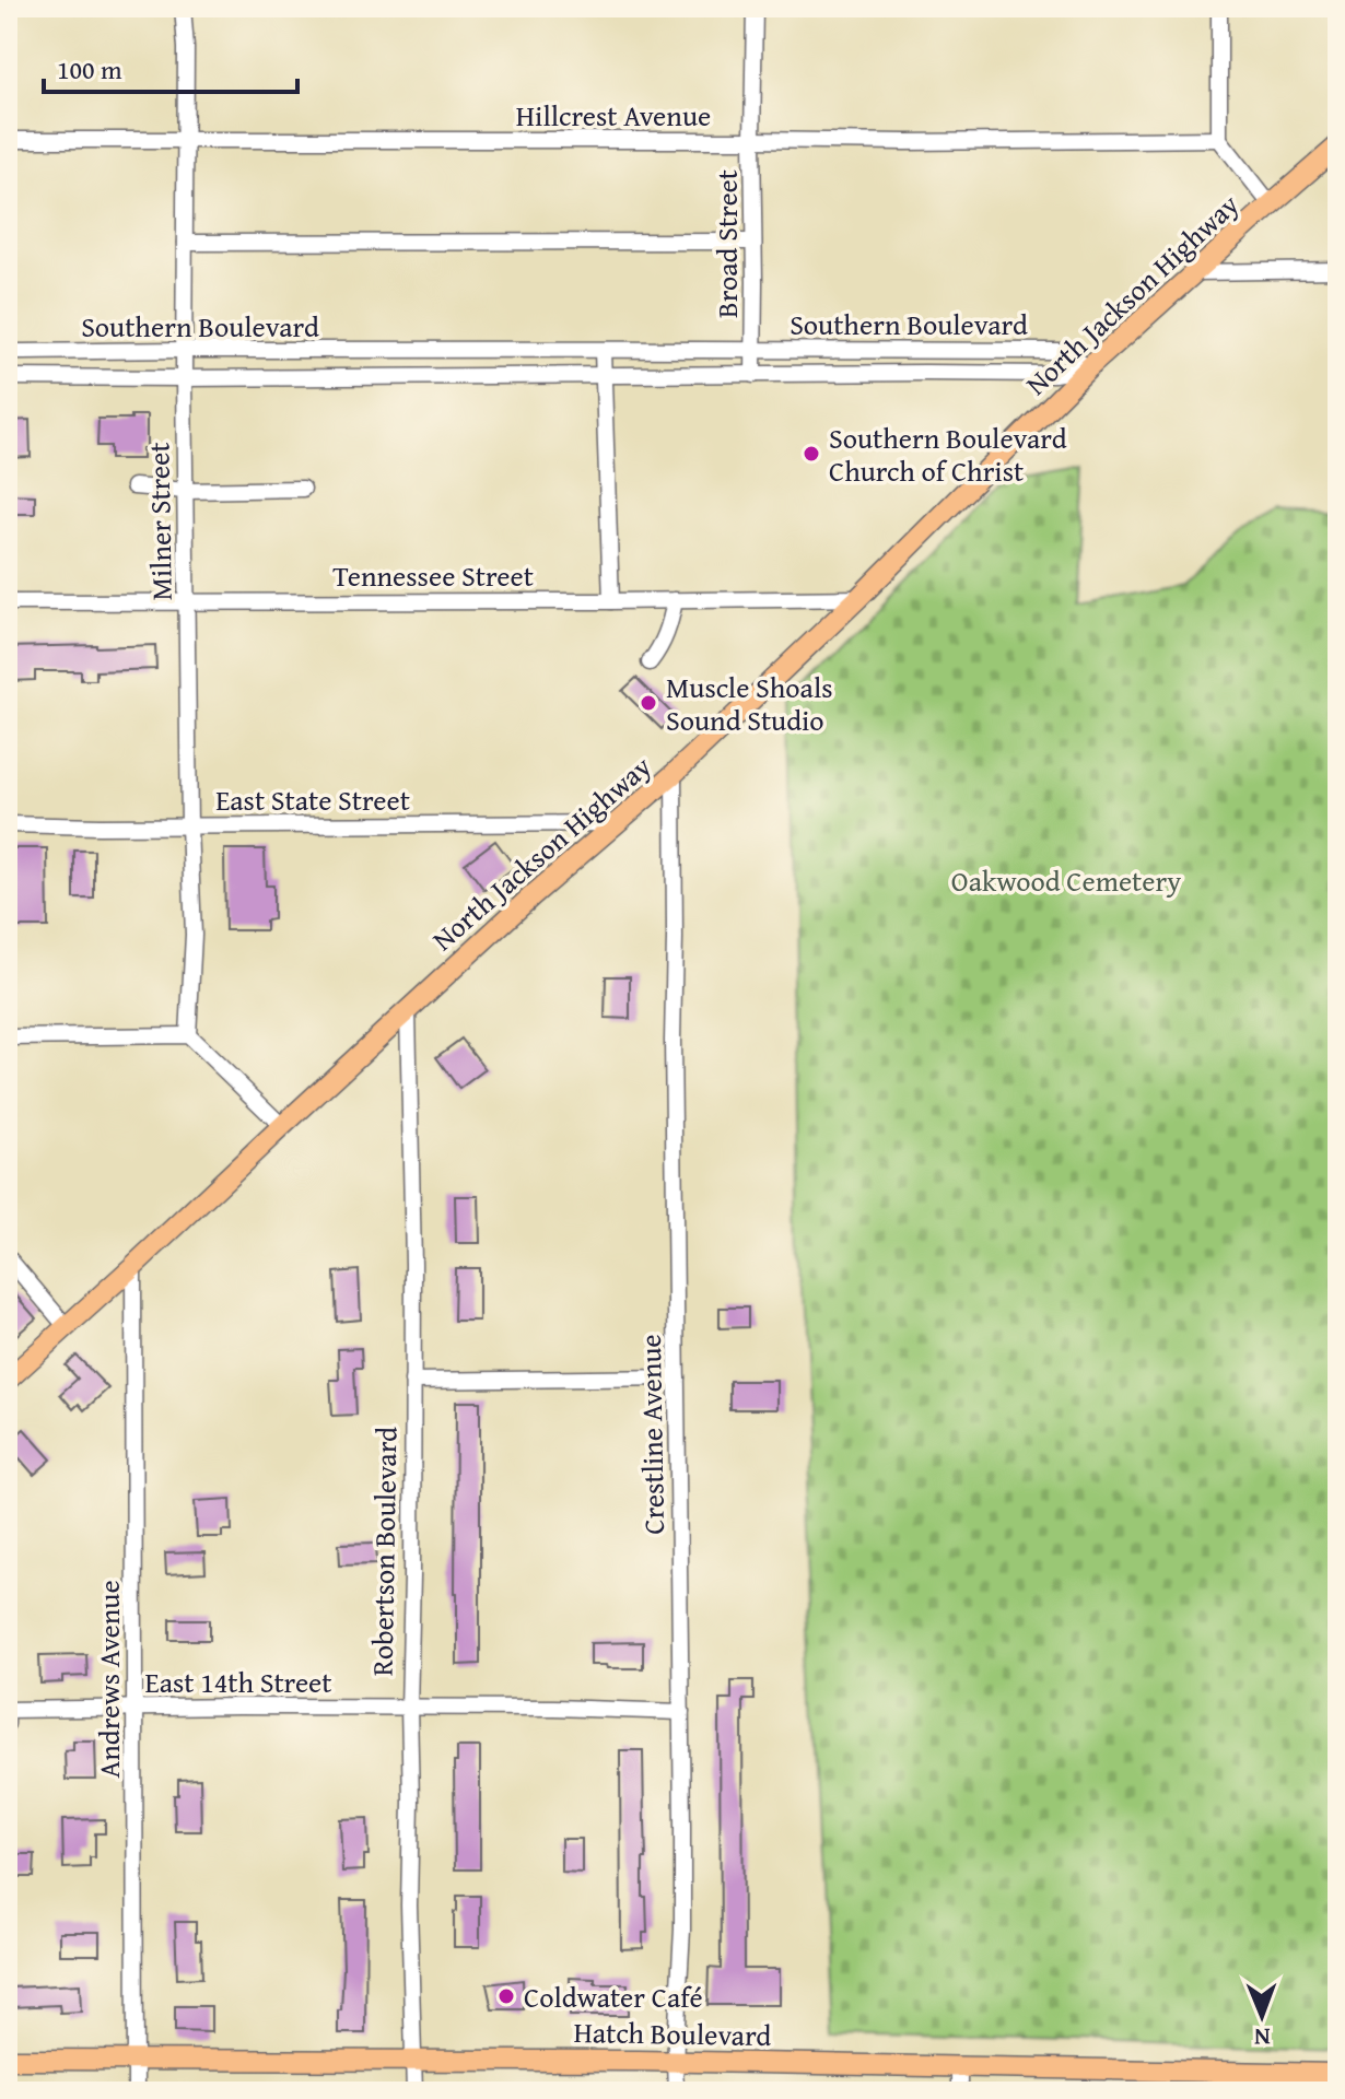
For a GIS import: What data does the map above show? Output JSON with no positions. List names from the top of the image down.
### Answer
{
  "streets": {
    "main road": ["North Jackson Highway", "Hatch Boulevard"],
    "street": [
      "Hillcrest Avenue",
      "Broad Street",
      "Southern Boulevard",
      "Milner Street",
      "Tennessee Street",
      "East State Street",
      "Crestline Avenue",
      "Robertson Boulevard",
      "Andrews Avenue",
      "East 14th Street"
    ]
  },
  "crossings": [
    ["Hillcrest Avenue", "Broad Street"],
    ["Hillcrest Avenue", "Milner Street"],
    ["Broad Street", "Southern Boulevard"],
    ["North Jackson Highway", "Southern Boulevard"],
    ["North Jackson Highway", "Tennessee Street"],
    ["North Jackson Highway", "East State Street"],
    ["North Jackson Highway", "Crestline Avenue"],
    ["North Jackson Highway", "Robertson Boulevard"],
    ["North Jackson Highway", "Andrews Avenue"],
    ["Southern Boulevard", "Milner Street"],
    ["Milner Street", "Tennessee Street"],
    ["Milner Street", "East State Street"],
    ["Crestline Avenue", "East 14th Street"],
    ["Crestline Avenue", "Hatch Boulevard"],
    ["Robertson Boulevard", "East 14th Street"],
    ["Robertson Boulevard", "Hatch Boulevard"],
    ["Andrews Avenue", "East 14th Street"],
    ["Andrews Avenue", "Hatch Boulevard"]
  ],
  "parks": ["Oakwood Cemetery"],
  "places": ["Southern Boulevard Church of Christ", "Muscle Shoals Sound Studio", "Coldwater Café"],
  "scale_bar": "100 m",
  "north": "bottom"
}
